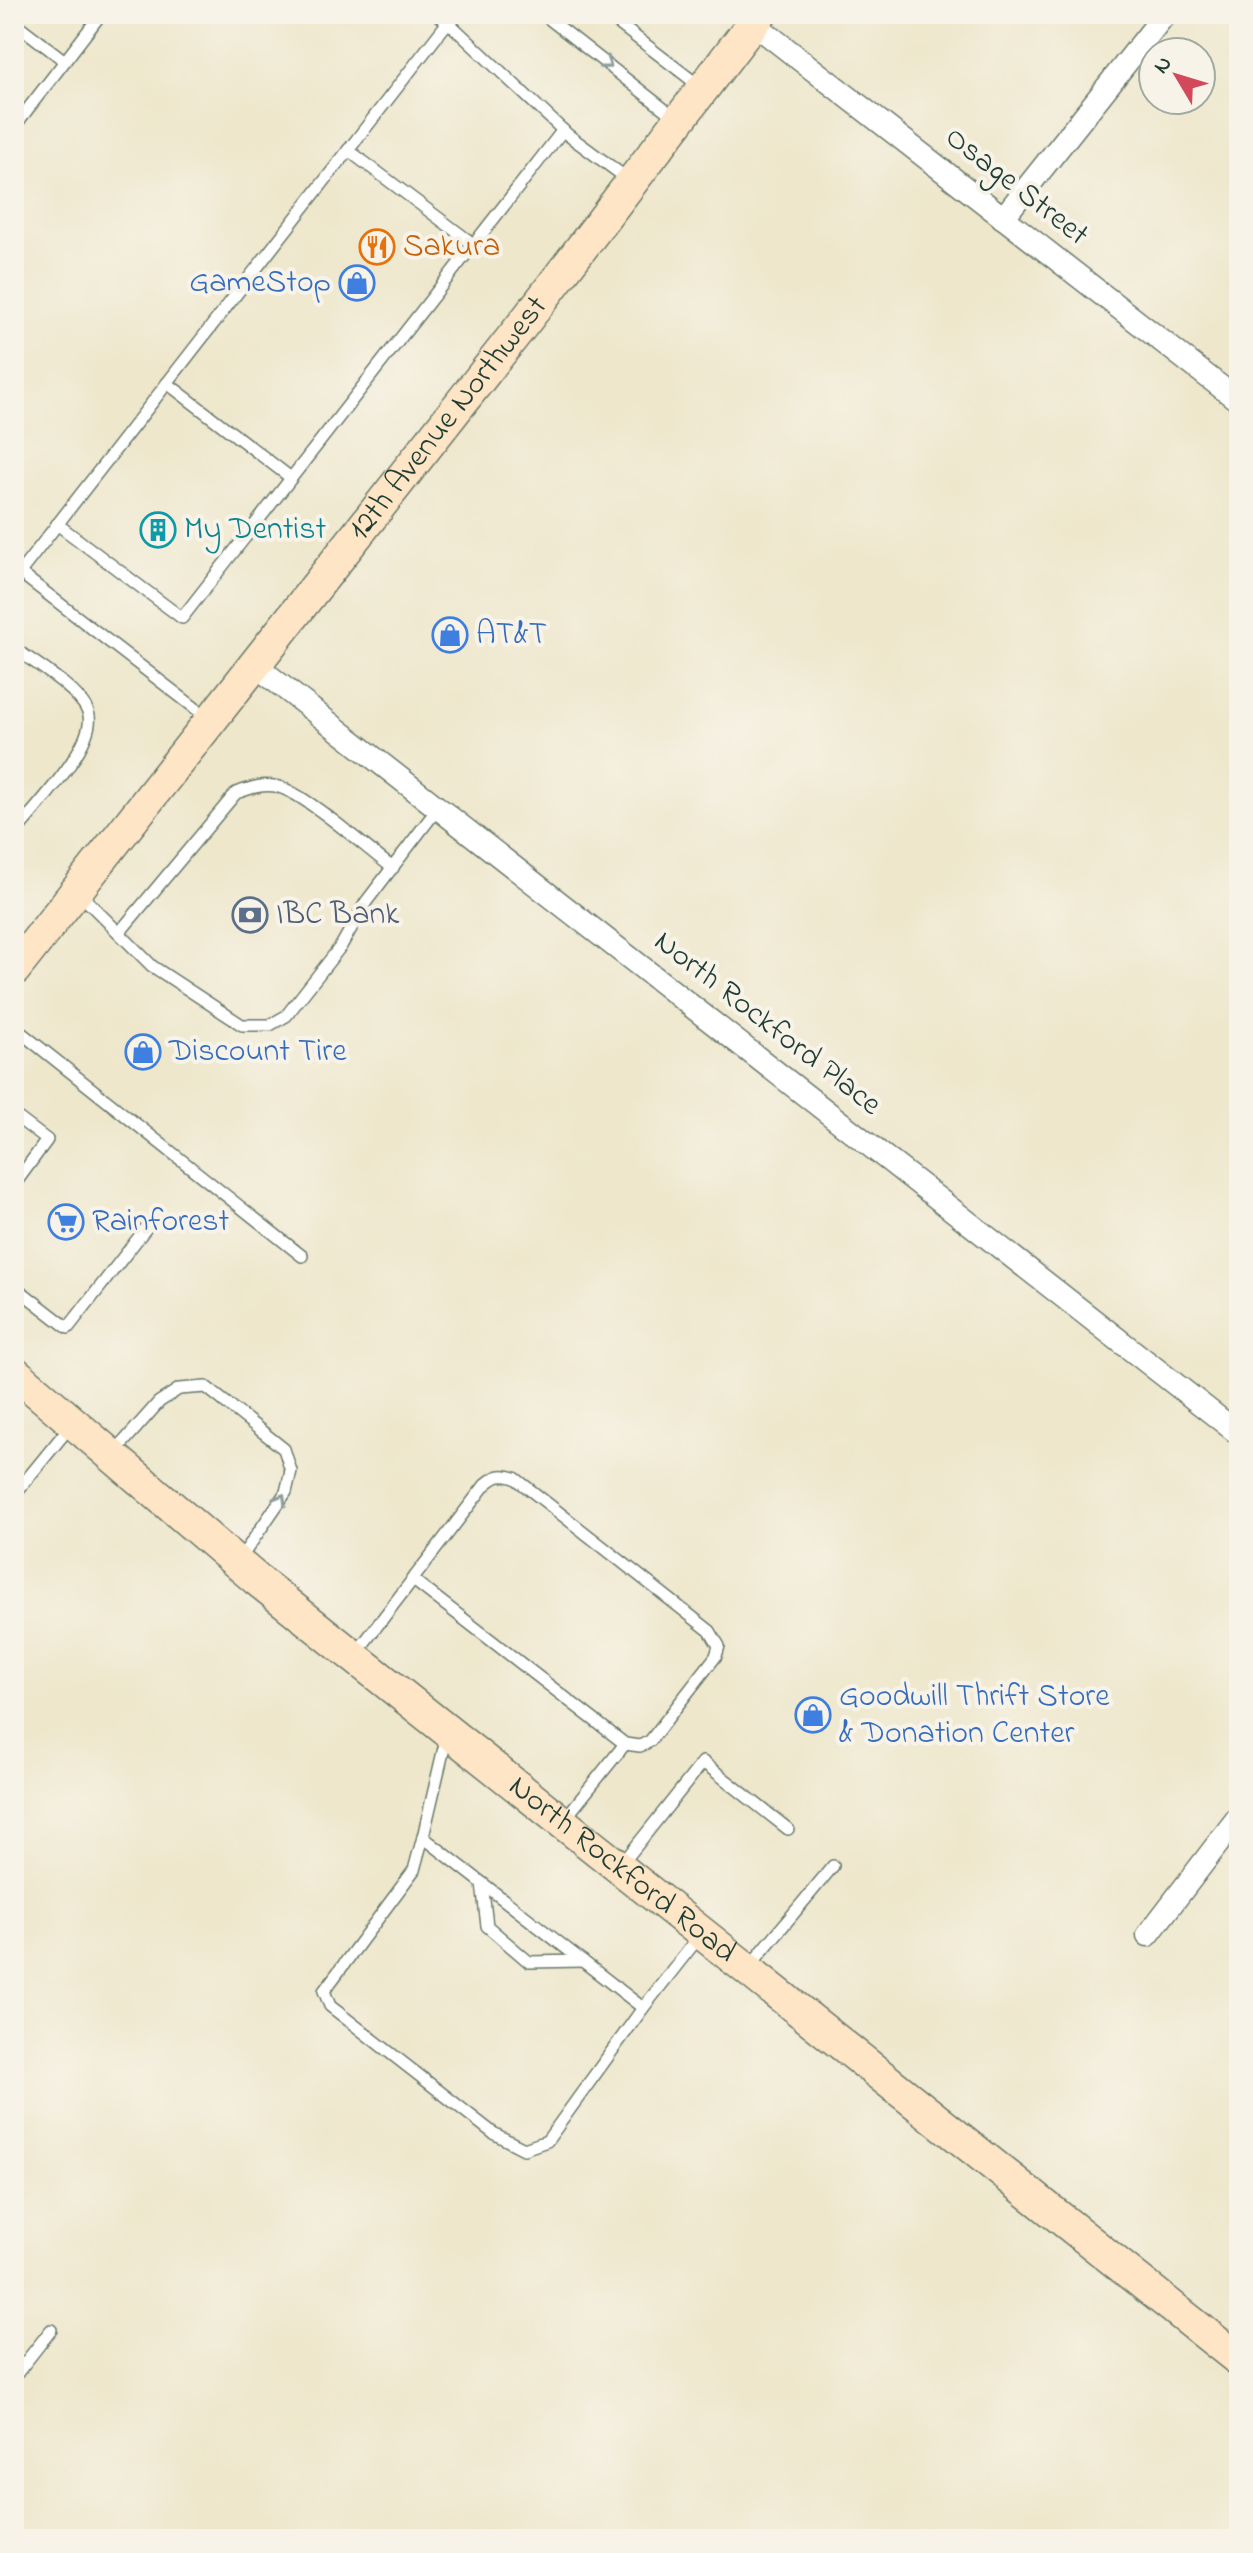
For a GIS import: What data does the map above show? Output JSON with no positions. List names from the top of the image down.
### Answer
{
  "streets": {
    "street": [
      "Osage Street",
      "12th Avenue Northwest",
      "North Rockford Place",
      "North Rockford Road"
    ]
  },
  "crossings": [
    ["Osage Street", "12th Avenue Northwest"],
    ["12th Avenue Northwest", "North Rockford Place"]
  ],
  "places": {
    "restaurant": ["Sakura"],
    "shop": [
      "GameStop",
      "AT&T",
      "Discount Tire",
      "Goodwill Thrift Store & Donation Center"
    ],
    "building": ["My Dentist"],
    "bank": ["IBC Bank"],
    "supermarket": ["Rainforest"]
  },
  "north": "top left"
}
